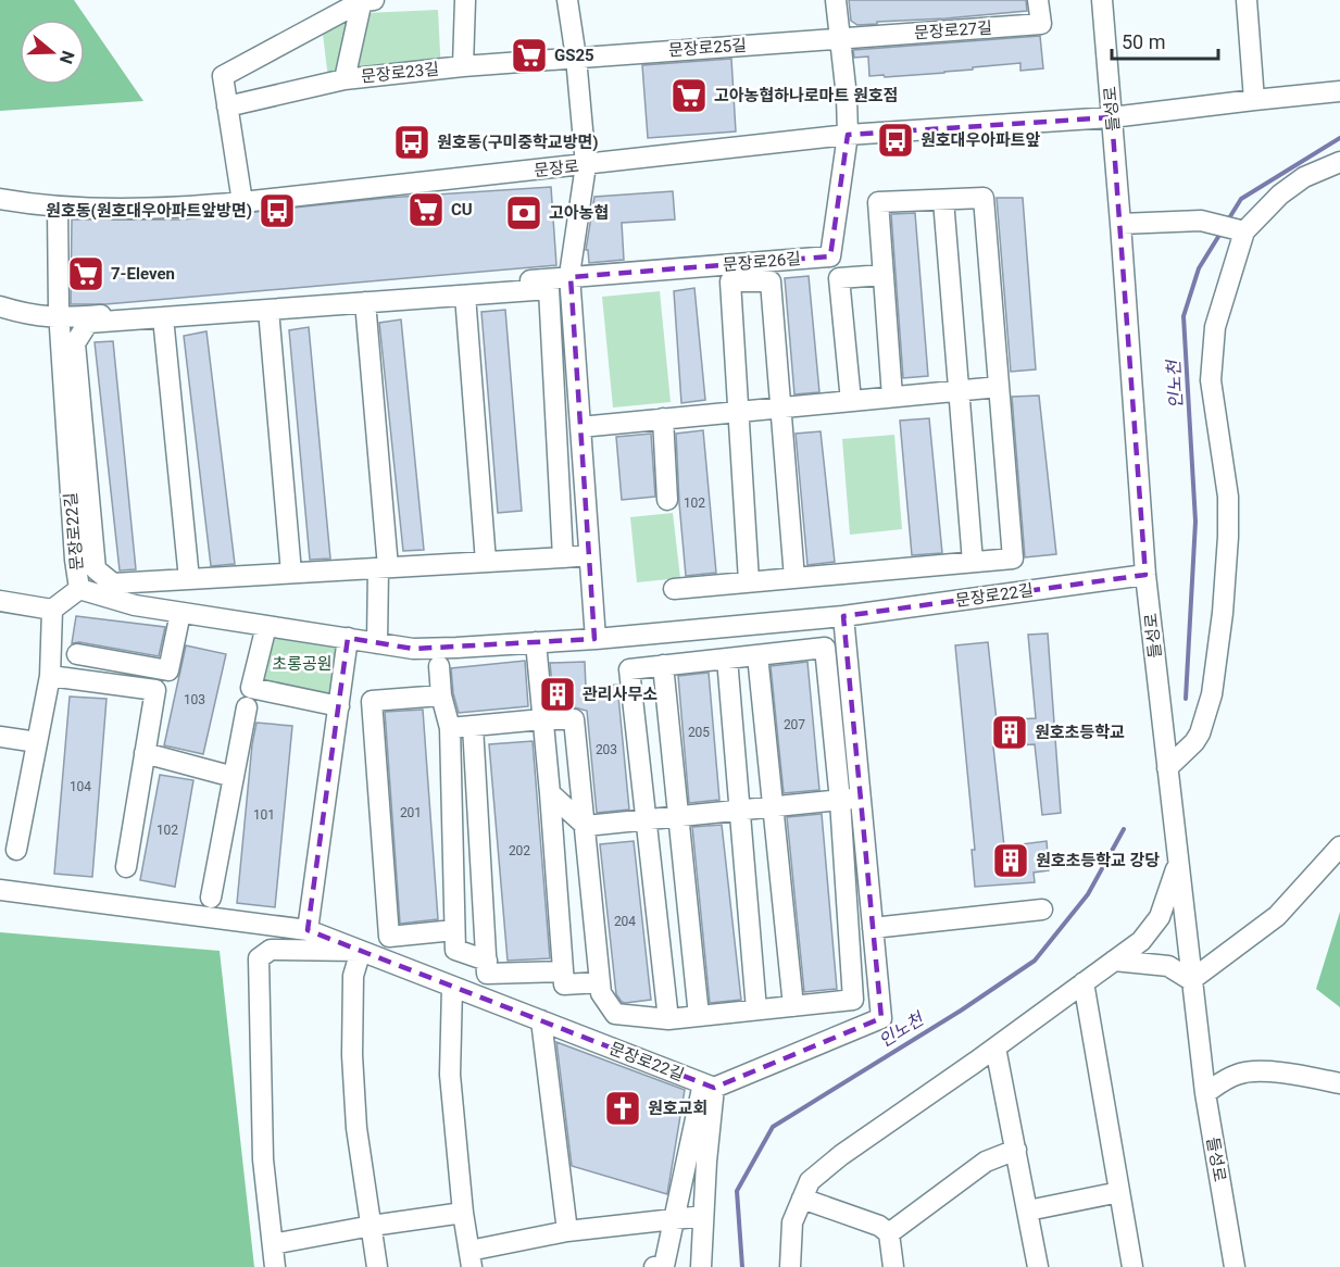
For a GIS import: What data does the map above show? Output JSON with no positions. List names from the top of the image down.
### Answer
{
  "streets": {
    "street": [
      "문장로27길",
      "문장로25길",
      "문장로23길",
      "들성로",
      "문장로",
      "문장로26길",
      "문장로22길"
    ]
  },
  "crossings": [
    ["문장로27길", "문장로25길"],
    ["문장로25길", "문장로23길"],
    ["들성로", "문장로"],
    ["들성로", "문장로22길"],
    ["문장로", "문장로26길"],
    ["문장로", "문장로22길"]
  ],
  "water": ["인노천"],
  "parks": ["초롱공원"],
  "places": {
    "supermarket": [
      "GS25",
      "고아농협하나로마트 원호점",
      "CU",
      "7-Eleven"
    ],
    "bus stop": ["원호대우아파트앞", "원호동(구미중학교방면)", "원호동(원호대우아파트앞방면)"],
    "bank": ["고아농협"],
    "building": ["관리사무소", "원호초등학교", "원호초등학교 강당"],
    "church": ["원호교회"]
  },
  "house_numbers": [
    "102",
    "103",
    "207",
    "205",
    "203",
    "104",
    "201",
    "101",
    "102",
    "202",
    "204"
  ],
  "scale_bar": "50 m",
  "north": "right"
}
